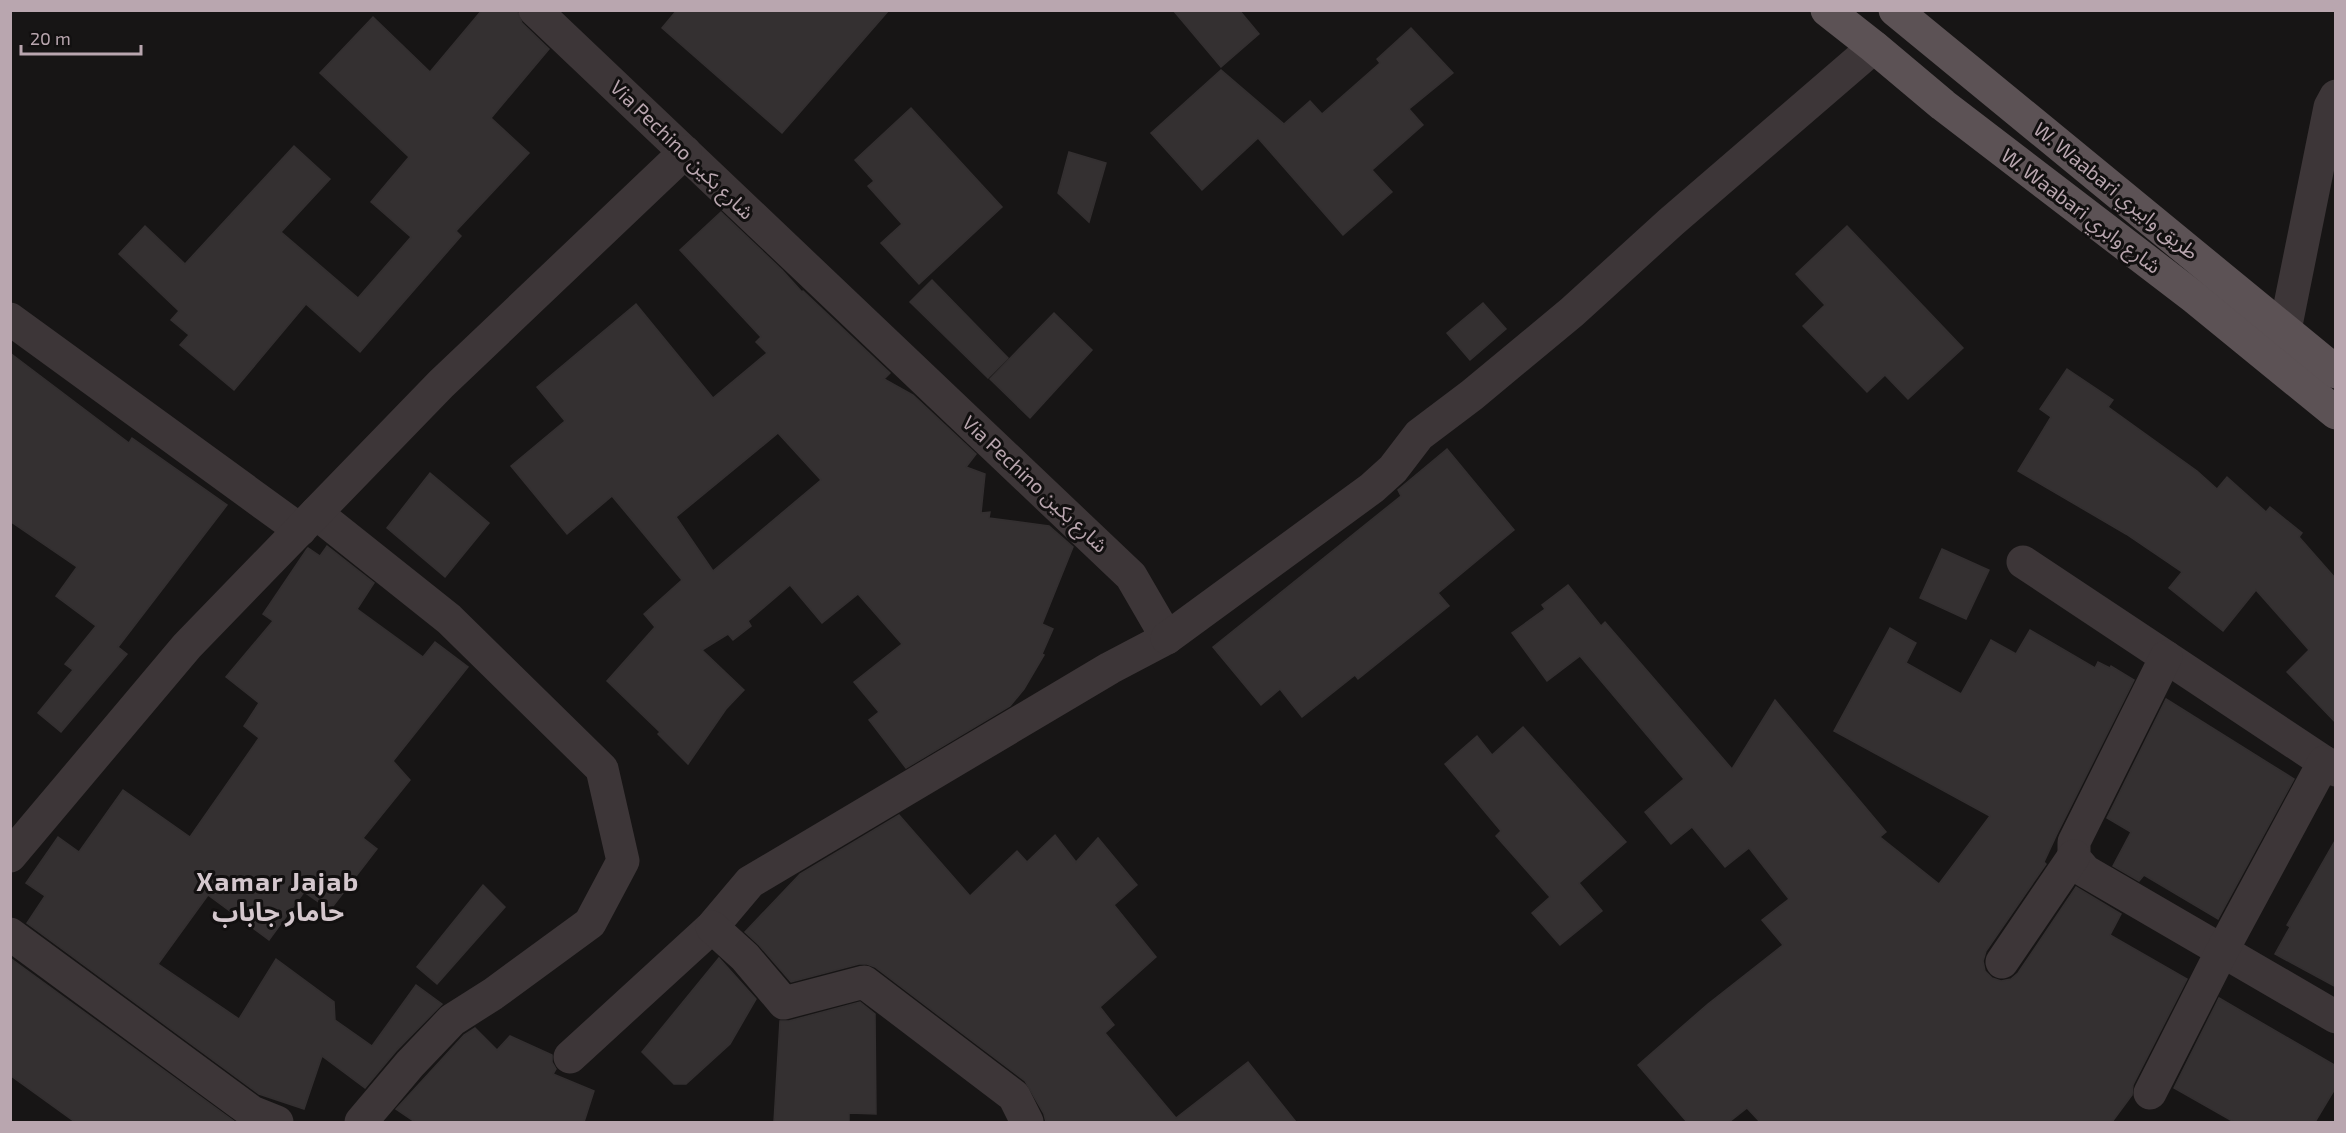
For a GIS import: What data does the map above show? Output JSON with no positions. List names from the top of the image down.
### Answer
{
  "streets": {
    "main road": ["W. Waabari طريق وابيري", "W. Waabari شارع وابري"],
    "street": ["Via Pechino شارع بكين"]
  },
  "districts": ["Xamar Jajab حامار جاباب"],
  "scale_bar": "20 m"
}
